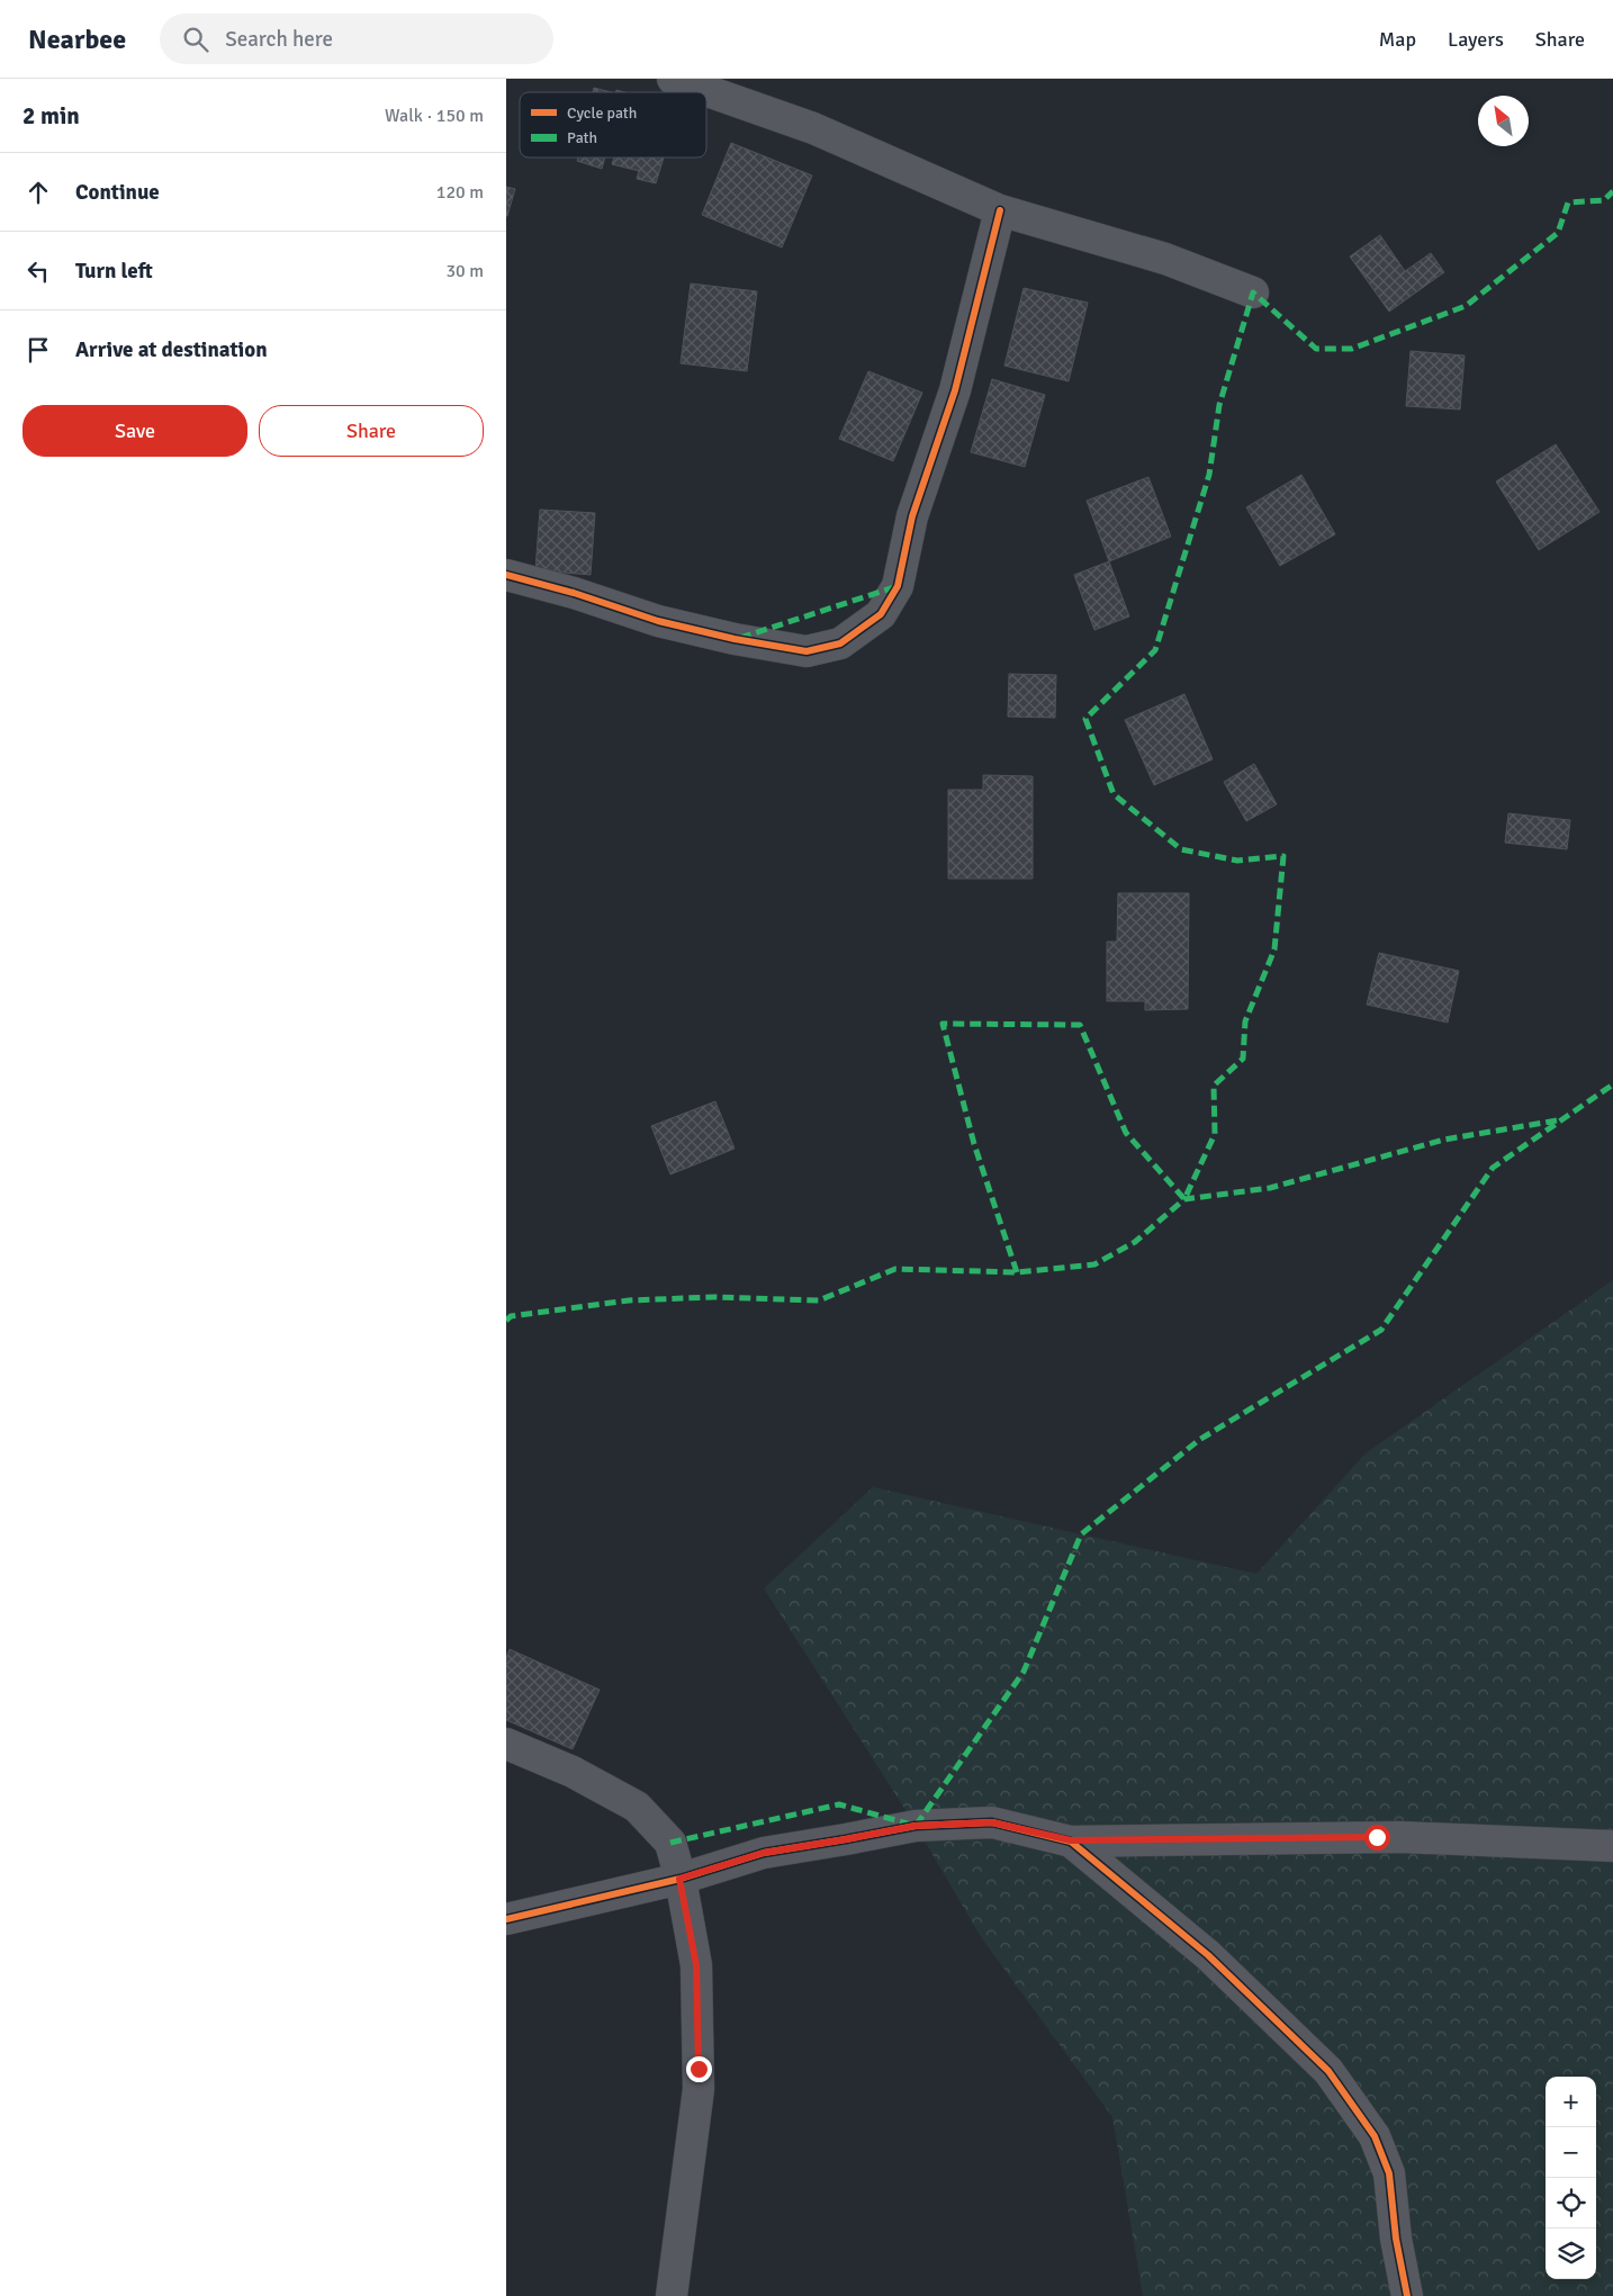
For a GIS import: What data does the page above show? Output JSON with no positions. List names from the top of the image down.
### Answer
{
  "legend": ["Cycle path", "Path"],
  "north": "top left",
  "page": {
    "header": "Nearbee",
    "search": "Search here",
    "nav": ["Map", "Layers", "Share"],
    "heading": ["2 min", "Walk · 150 m"],
    "list": [
      ["Continue", "120 m"],
      ["Turn left", "30 m"],
      "Arrive at destination"
    ],
    "buttons": ["Save", "Share"],
    "map_buttons": ["+", "−"]
  }
}
